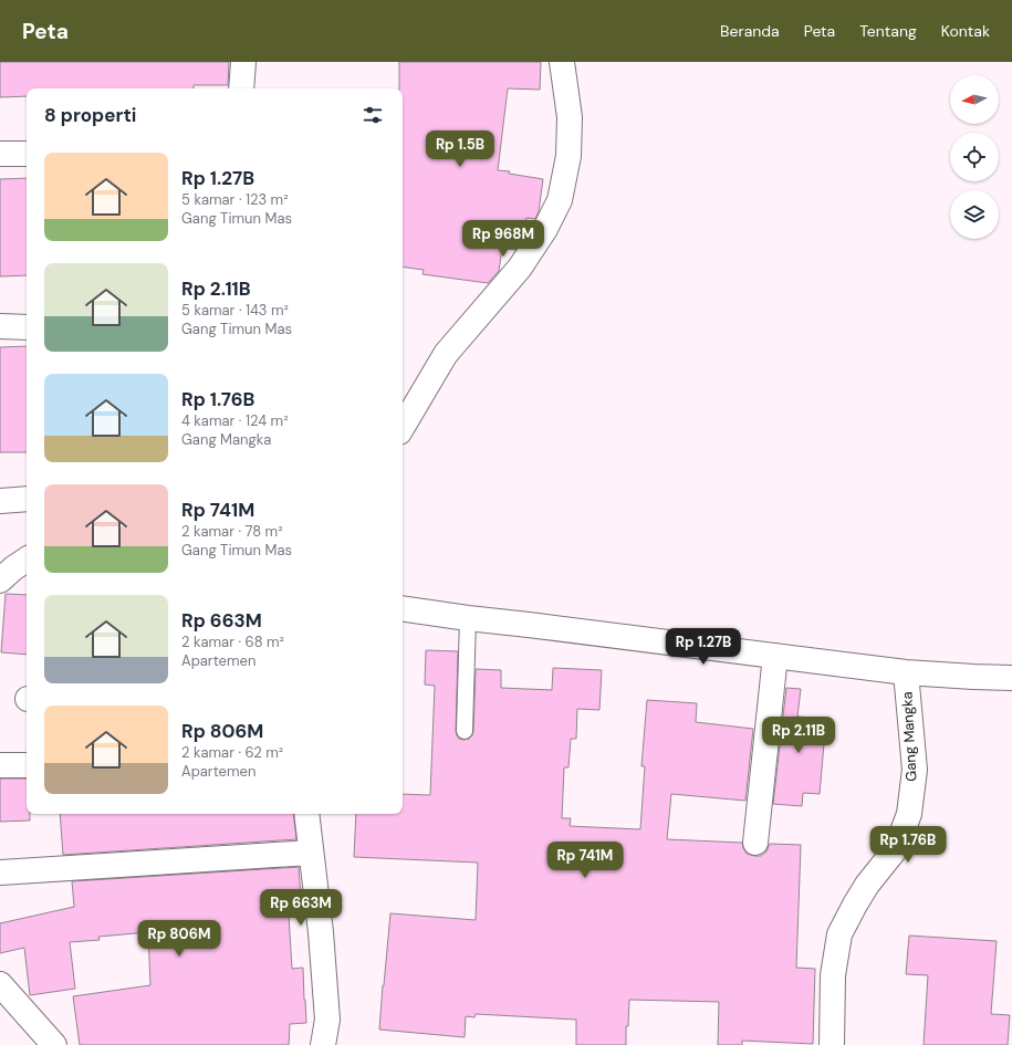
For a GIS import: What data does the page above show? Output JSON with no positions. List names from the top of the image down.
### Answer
{
  "streets": {
    "street": ["Gang Mangka"]
  },
  "north": "left",
  "page": {
    "header": "Peta",
    "nav": [
      "Beranda",
      "Peta",
      "Tentang",
      "Kontak"
    ],
    "heading": "8 properti",
    "price": [
      "Rp 1.5B",
      "Rp 968M",
      "Rp 1.27B",
      "Rp 2.11B",
      "Rp 1.76B",
      "Rp 741M",
      "Rp 663M",
      "Rp 806M"
    ],
    "list": [
      {
        "name": "Rp 1.27B",
        "note": "5 kamar · 123 m² · Gang Timun Mas"
      },
      {
        "name": "Rp 2.11B",
        "note": "5 kamar · 143 m² · Gang Timun Mas"
      },
      {
        "name": "Rp 1.76B",
        "note": "4 kamar · 124 m² · Gang Mangka"
      },
      {
        "name": "Rp 741M",
        "note": "2 kamar · 78 m² · Gang Timun Mas"
      },
      {
        "name": "Rp 663M",
        "note": "2 kamar · 68 m² · Apartemen"
      },
      {
        "name": "Rp 806M",
        "note": "2 kamar · 62 m² · Apartemen"
      }
    ]
  }
}
